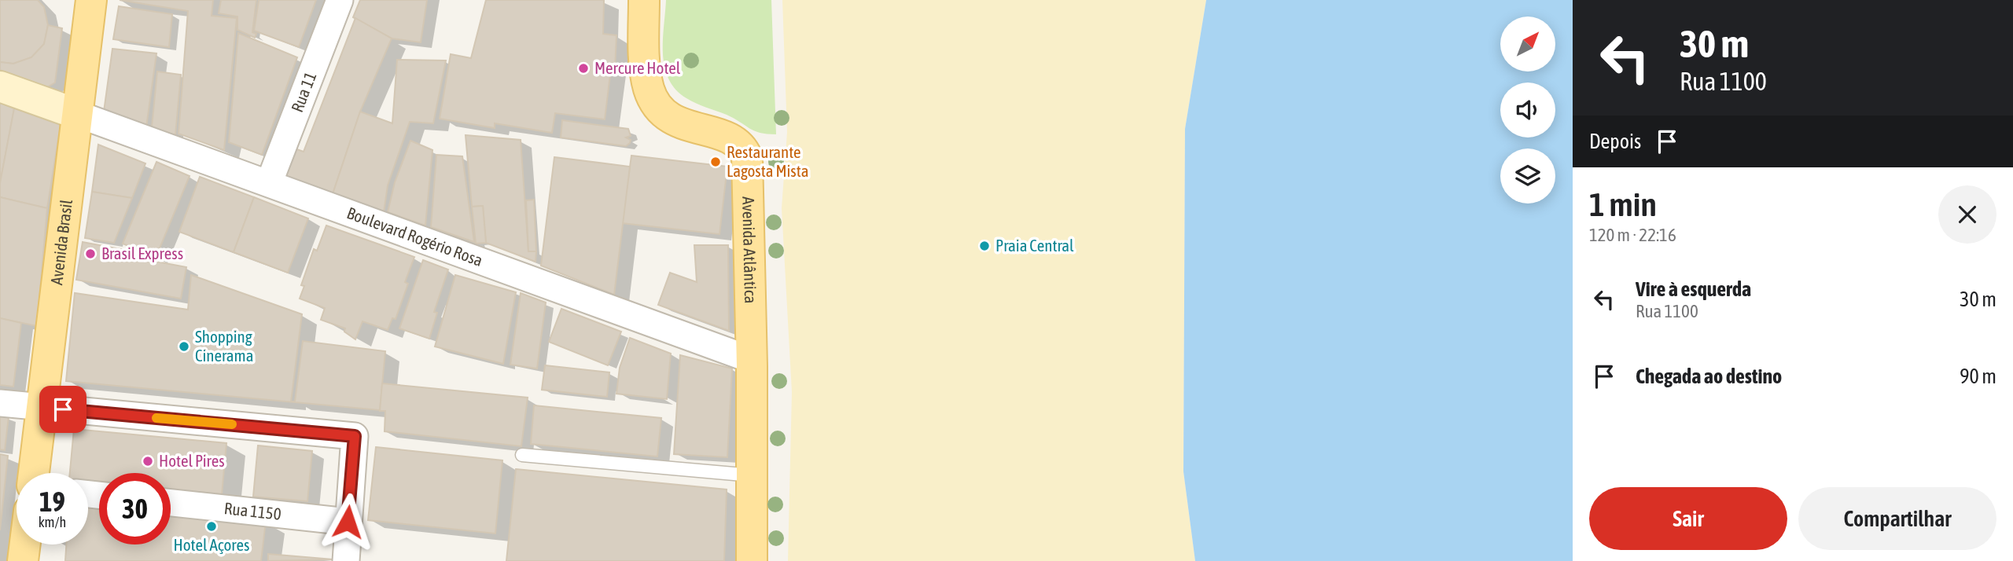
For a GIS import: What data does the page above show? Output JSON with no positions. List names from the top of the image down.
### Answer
{
  "streets": {
    "main road": ["Avenida Brasil", "Avenida Atlântica"],
    "street": ["Rua 11", "Boulevard Rogério Rosa", "Rua 1150"]
  },
  "crossings": [
    ["Rua 11", "Boulevard Rogério Rosa"],
    ["Boulevard Rogério Rosa", "Avenida Brasil"],
    ["Boulevard Rogério Rosa", "Avenida Atlântica"]
  ],
  "places": [
    "Mercure Hotel",
    "Restaurante Lagosta Mista",
    "Praia Central",
    "Brasil Express",
    "Shopping Cinerama",
    "Hotel Pires",
    "Hotel Açores"
  ],
  "north": "top right",
  "page": {
    "turn": ["30 m", "Rua 1100"],
    "then": "Depois",
    "heading": ["1 min", "120 m · 22:16"],
    "list": [
      {
        "name": "Vire à esquerda",
        "note": "Rua 1100",
        "value": "30 m"
      },
      {
        "name": "Chegada ao destino",
        "value": "90 m"
      }
    ],
    "speed": "19 km/h",
    "limit": "30",
    "buttons": ["Sair", "Compartilhar"]
  }
}
